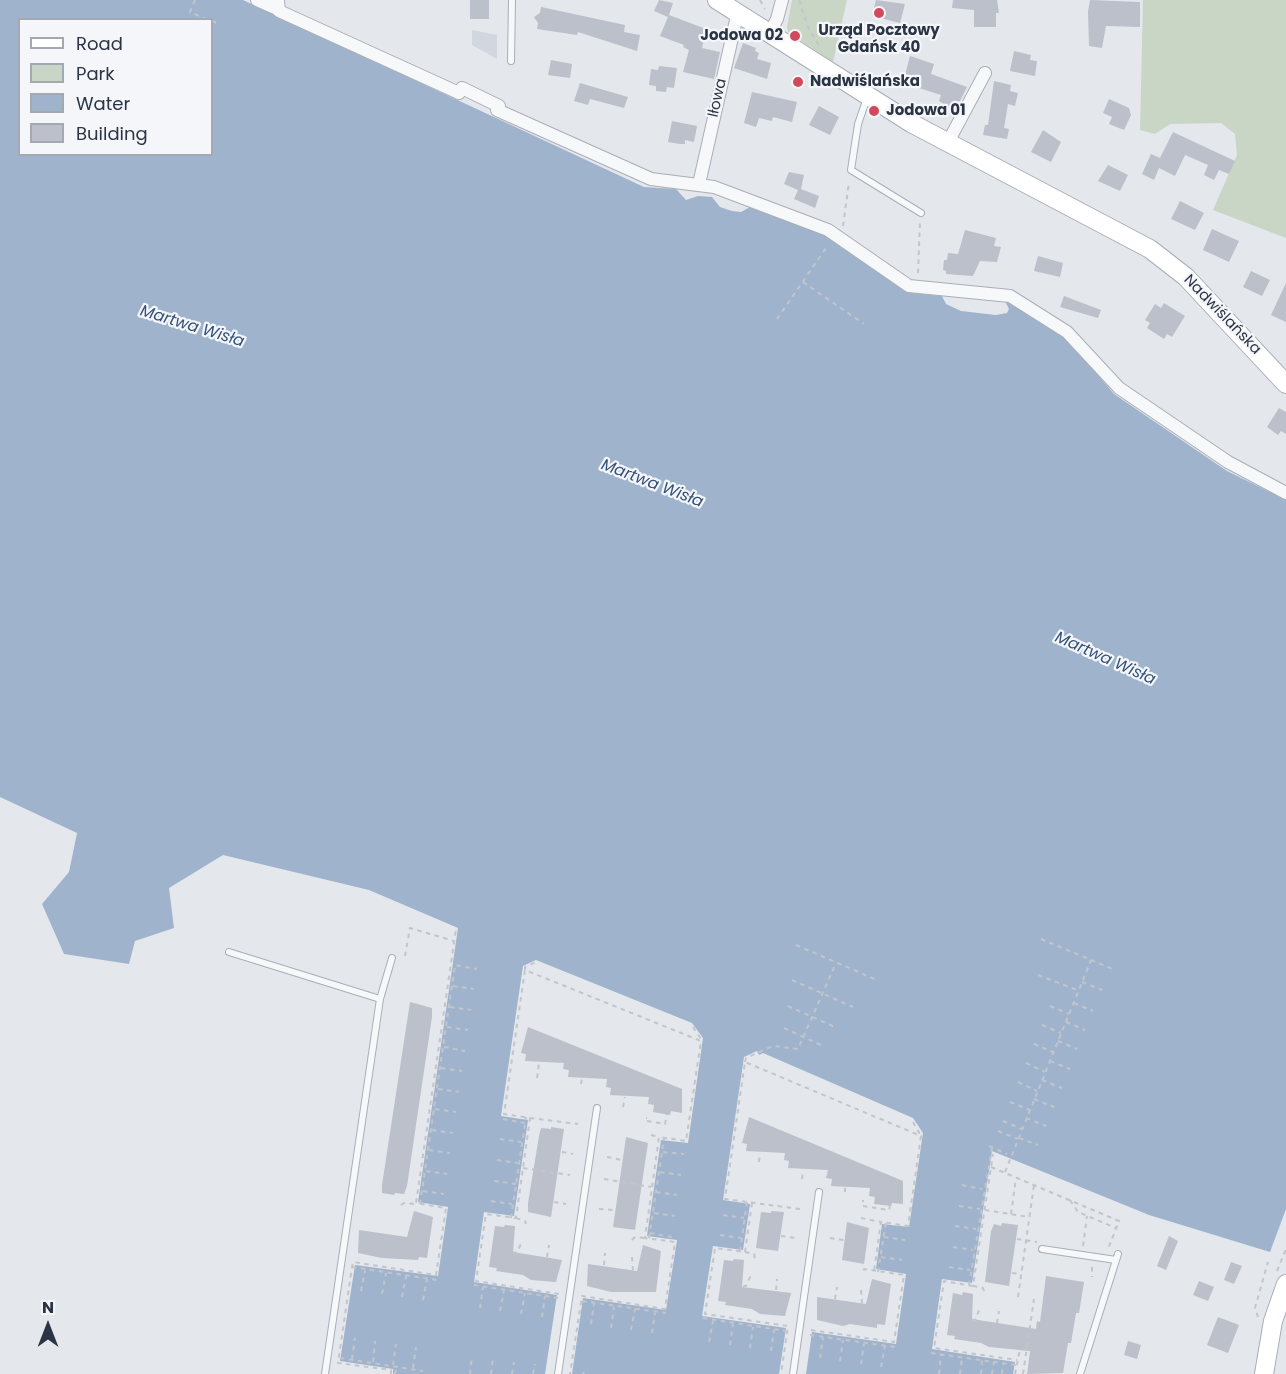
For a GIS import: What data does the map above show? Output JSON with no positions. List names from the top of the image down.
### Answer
{
  "streets": {
    "street": ["Iłowa", "Nadwiślańska"]
  },
  "crossings": [
    ["Iłowa", "Nadwiślańska"]
  ],
  "water": ["Martwa Wisła"],
  "places": [
    "Urząd Pocztowy Gdańsk 40",
    "Jodowa 02",
    "Nadwiślańska",
    "Jodowa 01"
  ],
  "legend": [
    "Road",
    "Park",
    "Water",
    "Building"
  ],
  "north": "top"
}
